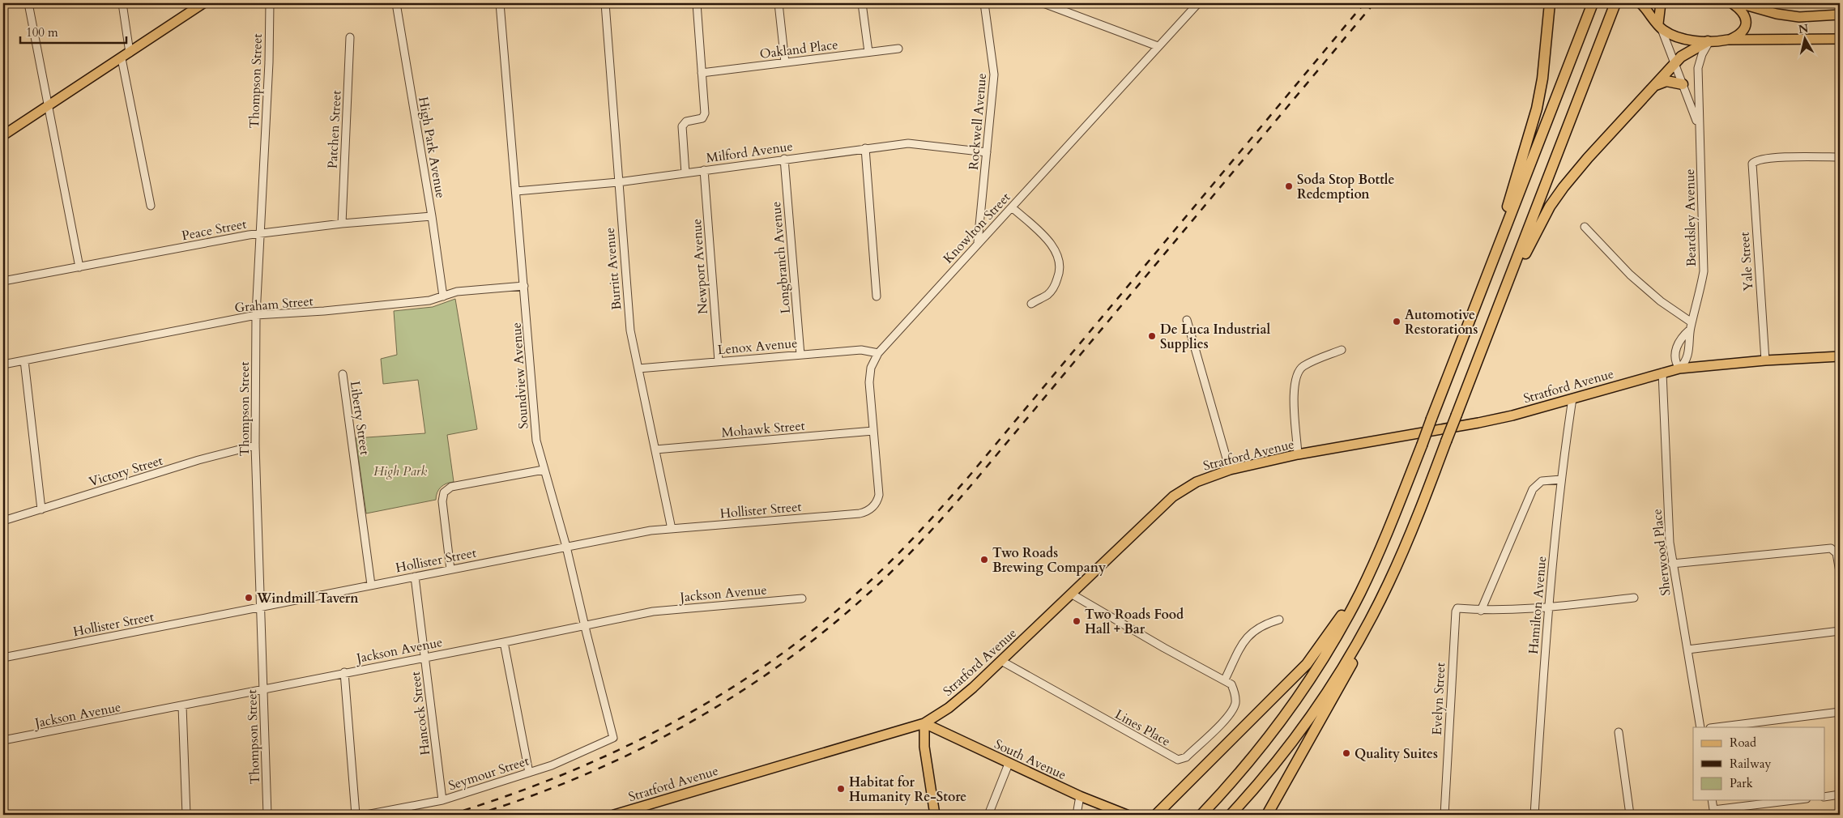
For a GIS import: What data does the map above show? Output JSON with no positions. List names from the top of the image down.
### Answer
{
  "streets": {
    "main road": ["Stratford Avenue", "South Avenue"],
    "street": [
      "Oakland Place",
      "Thompson Street",
      "Rockwell Avenue",
      "Patchen Street",
      "High Park Avenue",
      "Milford Avenue",
      "Beardsley Avenue",
      "Knowlton Street",
      "Peace Street",
      "Longbranch Avenue",
      "Yale Street",
      "Newport Avenue",
      "Burritt Avenue",
      "Graham Street",
      "Lenox Avenue",
      "Soundview Avenue",
      "Liberty Street",
      "Mohawk Street",
      "Victory Street",
      "Hollister Street",
      "Sherwood Place",
      "Jackson Avenue",
      "Hamilton Avenue",
      "Evelyn Street",
      "Hancock Street",
      "Lines Place",
      "Seymour Street"
    ]
  },
  "crossings": [
    ["Thompson Street", "Peace Street"],
    ["Thompson Street", "Graham Street"],
    ["Thompson Street", "Victory Street"],
    ["Thompson Street", "Hollister Street"],
    ["Thompson Street", "Jackson Avenue"],
    ["Rockwell Avenue", "Milford Avenue"],
    ["Rockwell Avenue", "Knowlton Street"],
    ["Patchen Street", "Peace Street"],
    ["High Park Avenue", "Peace Street"],
    ["High Park Avenue", "Graham Street"],
    ["Milford Avenue", "Longbranch Avenue"],
    ["Milford Avenue", "Newport Avenue"],
    ["Milford Avenue", "Burritt Avenue"],
    ["Milford Avenue", "Soundview Avenue"],
    ["Beardsley Avenue", "Stratford Avenue"],
    ["Knowlton Street", "Lenox Avenue"],
    ["Knowlton Street", "Mohawk Street"],
    ["Knowlton Street", "Hollister Street"],
    ["Longbranch Avenue", "Lenox Avenue"],
    ["Yale Street", "Stratford Avenue"],
    ["Newport Avenue", "Lenox Avenue"],
    ["Burritt Avenue", "Lenox Avenue"],
    ["Burritt Avenue", "Mohawk Street"],
    ["Burritt Avenue", "Hollister Street"],
    ["Graham Street", "Soundview Avenue"],
    ["Soundview Avenue", "Hollister Street"],
    ["Soundview Avenue", "Jackson Avenue"],
    ["Soundview Avenue", "Seymour Street"],
    ["Stratford Avenue", "Sherwood Place"],
    ["Stratford Avenue", "Hamilton Avenue"],
    ["Stratford Avenue", "Lines Place"],
    ["Stratford Avenue", "South Avenue"],
    ["Liberty Street", "Hollister Street"],
    ["Hollister Street", "Hancock Street"],
    ["Jackson Avenue", "Hancock Street"],
    ["Hancock Street", "Seymour Street"]
  ],
  "parks": ["High Park"],
  "places": [
    "Soda Stop Bottle Redemption",
    "Automotive Restorations",
    "De Luca Industrial Supplies",
    "Two Roads Brewing Company",
    "Windmill Tavern",
    "Two Roads Food Hall + Bar",
    "Quality Suites",
    "Habitat for Humanity Re-Store"
  ],
  "legend": ["Road", "Railway", "Park"],
  "scale_bar": "100 m",
  "north": "top"
}
